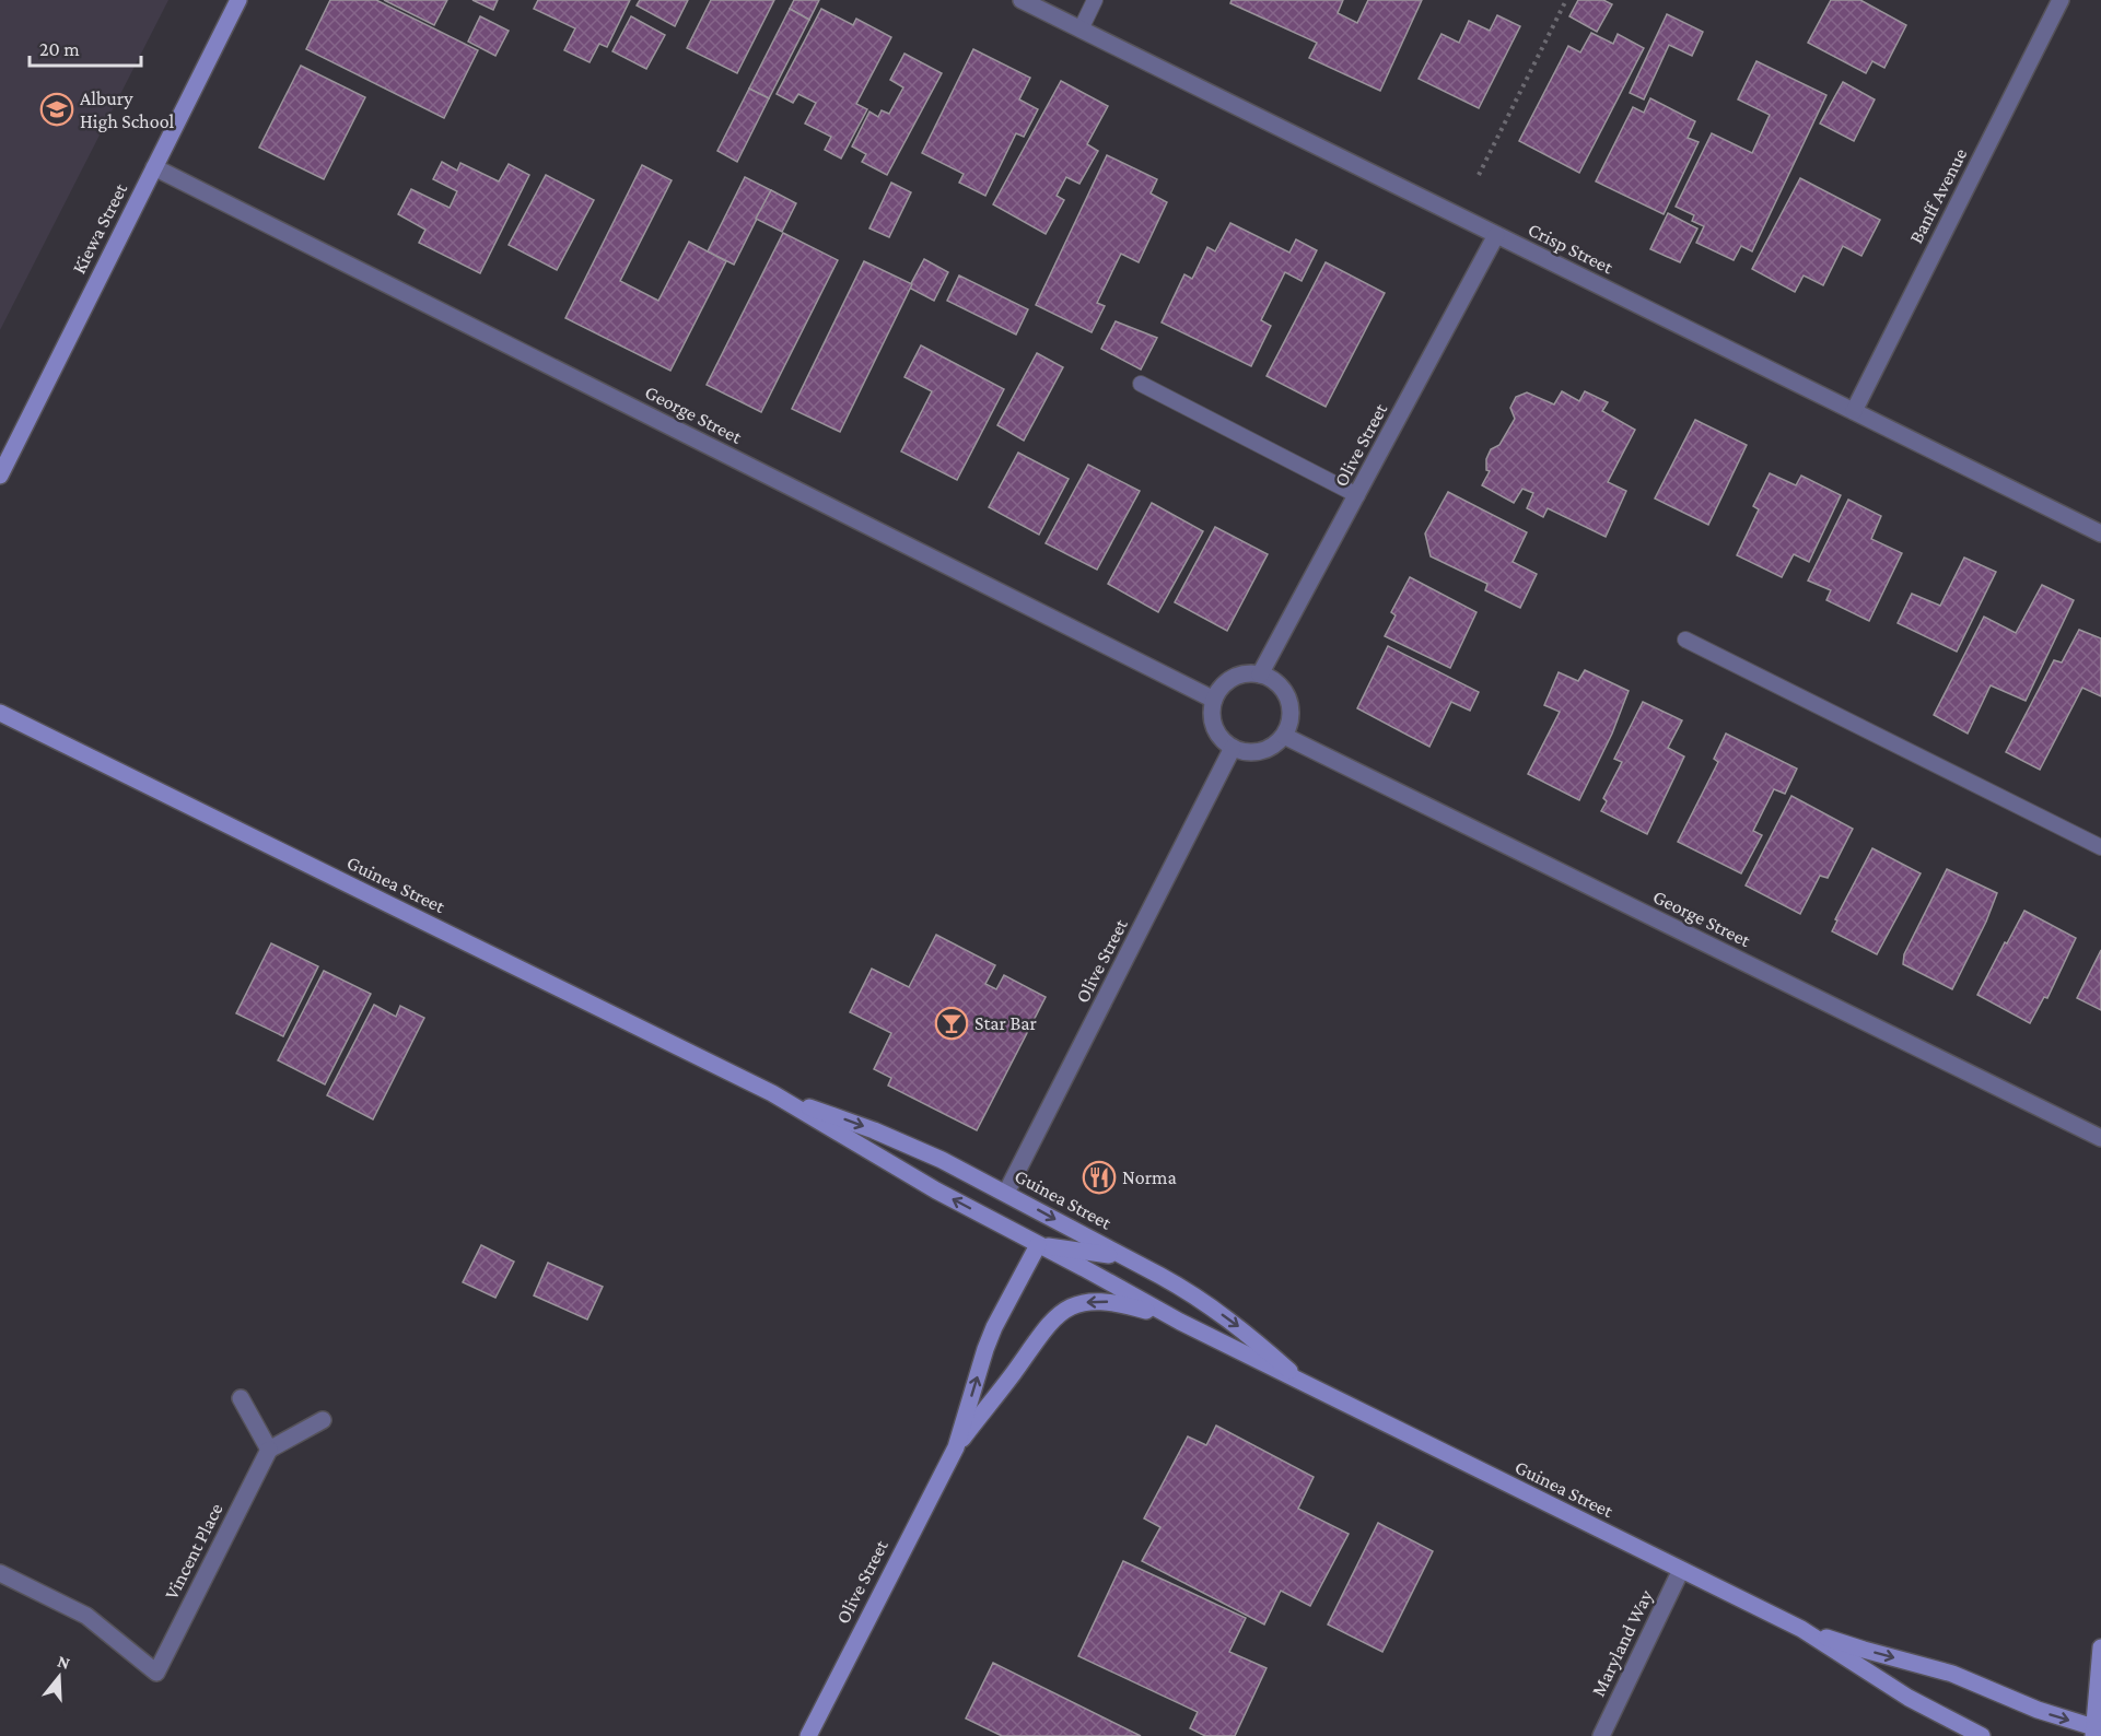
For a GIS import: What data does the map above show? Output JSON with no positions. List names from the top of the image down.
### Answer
{
  "streets": {
    "street": [
      "Banff Avenue",
      "Kiewa Street",
      "Crisp Street",
      "George Street",
      "Olive Street",
      "Guinea Street",
      "Vincent Place",
      "Maryland Way"
    ]
  },
  "crossings": [
    ["Banff Avenue", "Crisp Street"],
    ["Kiewa Street", "George Street"],
    ["Crisp Street", "Olive Street"],
    ["George Street", "Olive Street"],
    ["Olive Street", "Guinea Street"],
    ["Guinea Street", "Maryland Way"]
  ],
  "places": {
    "school or university": ["Albury High School"],
    "bar": ["Star Bar"],
    "restaurant": ["Norma"]
  },
  "scale_bar": "20 m",
  "north": "top"
}
